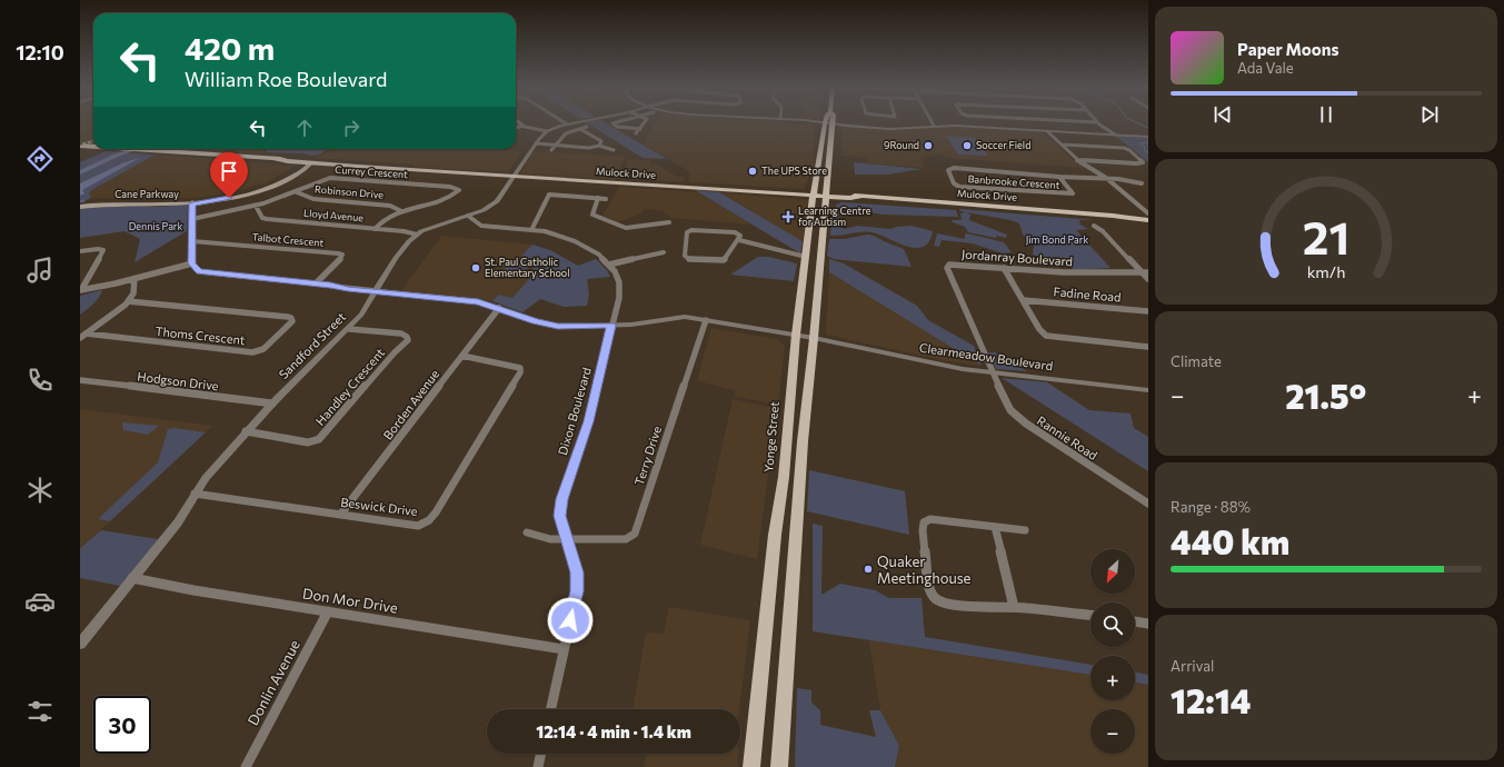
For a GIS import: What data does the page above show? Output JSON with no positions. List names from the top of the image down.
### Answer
{
  "streets": {
    "main road": ["Mulock Drive", "Cane Parkway", "Yonge Street"],
    "street": [
      "Currey Crescent",
      "Banbrooke Crescent",
      "Robinson Drive",
      "Lloyd Avenue",
      "Talbot Crescent",
      "Jordanray Boulevard",
      "Fadine Road",
      "Thoms Crescent",
      "Sandford Street",
      "Clearmeadow Boulevard",
      "Hodgson Drive",
      "Handley Crescent",
      "Borden Avenue",
      "Dixon Boulevard",
      "Rannie Road",
      "Terry Drive",
      "Beswick Drive",
      "Don Mor Drive",
      "Donlin Avenue"
    ]
  },
  "crossings": [
    ["Currey Crescent", "Robinson Drive"],
    ["Currey Crescent", "Lloyd Avenue"],
    ["Mulock Drive", "Cane Parkway"],
    ["Mulock Drive", "Sandford Street"],
    ["Mulock Drive", "Yonge Street"],
    ["Lloyd Avenue", "Sandford Street"],
    ["Talbot Crescent", "Clearmeadow Boulevard"],
    ["Jordanray Boulevard", "Clearmeadow Boulevard"],
    ["Jordanray Boulevard", "Rannie Road"],
    ["Sandford Street", "Clearmeadow Boulevard"],
    ["Sandford Street", "Hodgson Drive"],
    ["Sandford Street", "Handley Crescent"],
    ["Sandford Street", "Dixon Boulevard"],
    ["Sandford Street", "Beswick Drive"],
    ["Sandford Street", "Don Mor Drive"],
    ["Clearmeadow Boulevard", "Borden Avenue"],
    ["Clearmeadow Boulevard", "Dixon Boulevard"],
    ["Clearmeadow Boulevard", "Yonge Street"],
    ["Clearmeadow Boulevard", "Rannie Road"],
    ["Clearmeadow Boulevard", "Terry Drive"],
    ["Borden Avenue", "Beswick Drive"],
    ["Dixon Boulevard", "Terry Drive"],
    ["Dixon Boulevard", "Don Mor Drive"],
    ["Don Mor Drive", "Donlin Avenue"]
  ],
  "parks": ["Dennis Park", "Jim Bond Park"],
  "places": {
    "other": [
      "9Round",
      "Soccer Field",
      "The UPS Store",
      "St. Paul Catholic Elementary School",
      "Quaker Meetinghouse"
    ],
    "health": ["Learning Centre for Autism"]
  },
  "north": "bottom left",
  "page": {
    "tabs": "12:10",
    "turn": ["420 m", "William Roe Boulevard"],
    "song": ["Paper Moons", "Ada Vale"],
    "tile": [
      "Climate",
      ["Range · 88%", "440 km"],
      ["Arrival", "12:14"]
    ],
    "heat": ["−", "21.5°", "+"],
    "map_buttons": ["+", "−"],
    "limit": "30",
    "trip": "12:14 · 4 min · 1.4 km",
    "gauge": ["21", "km/h"]
  }
}
